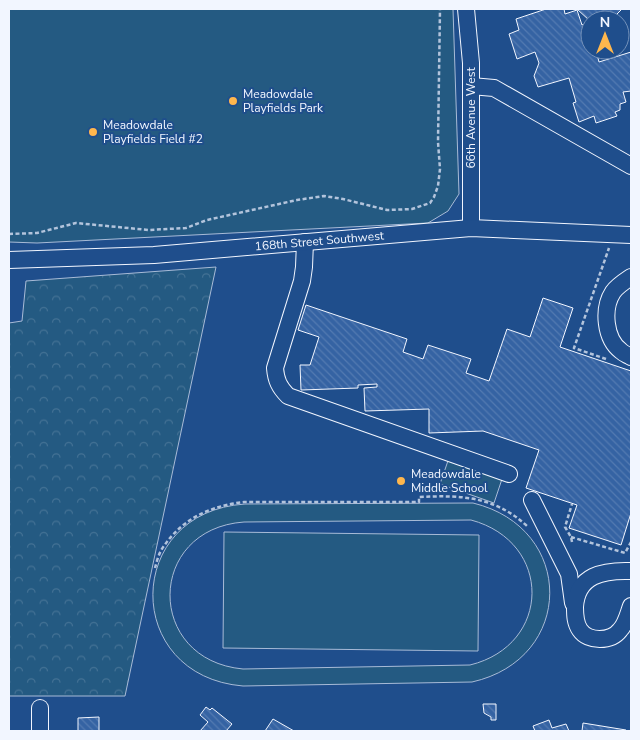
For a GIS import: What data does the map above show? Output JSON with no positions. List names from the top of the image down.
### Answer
{
  "streets": {
    "street": ["66th Avenue West", "168th Street Southwest"]
  },
  "crossings": [
    ["66th Avenue West", "168th Street Southwest"]
  ],
  "places": ["Meadowdale Playfields Park", "Meadowdale Playfields Field #2", "Meadowdale Middle School"],
  "north": "top"
}
